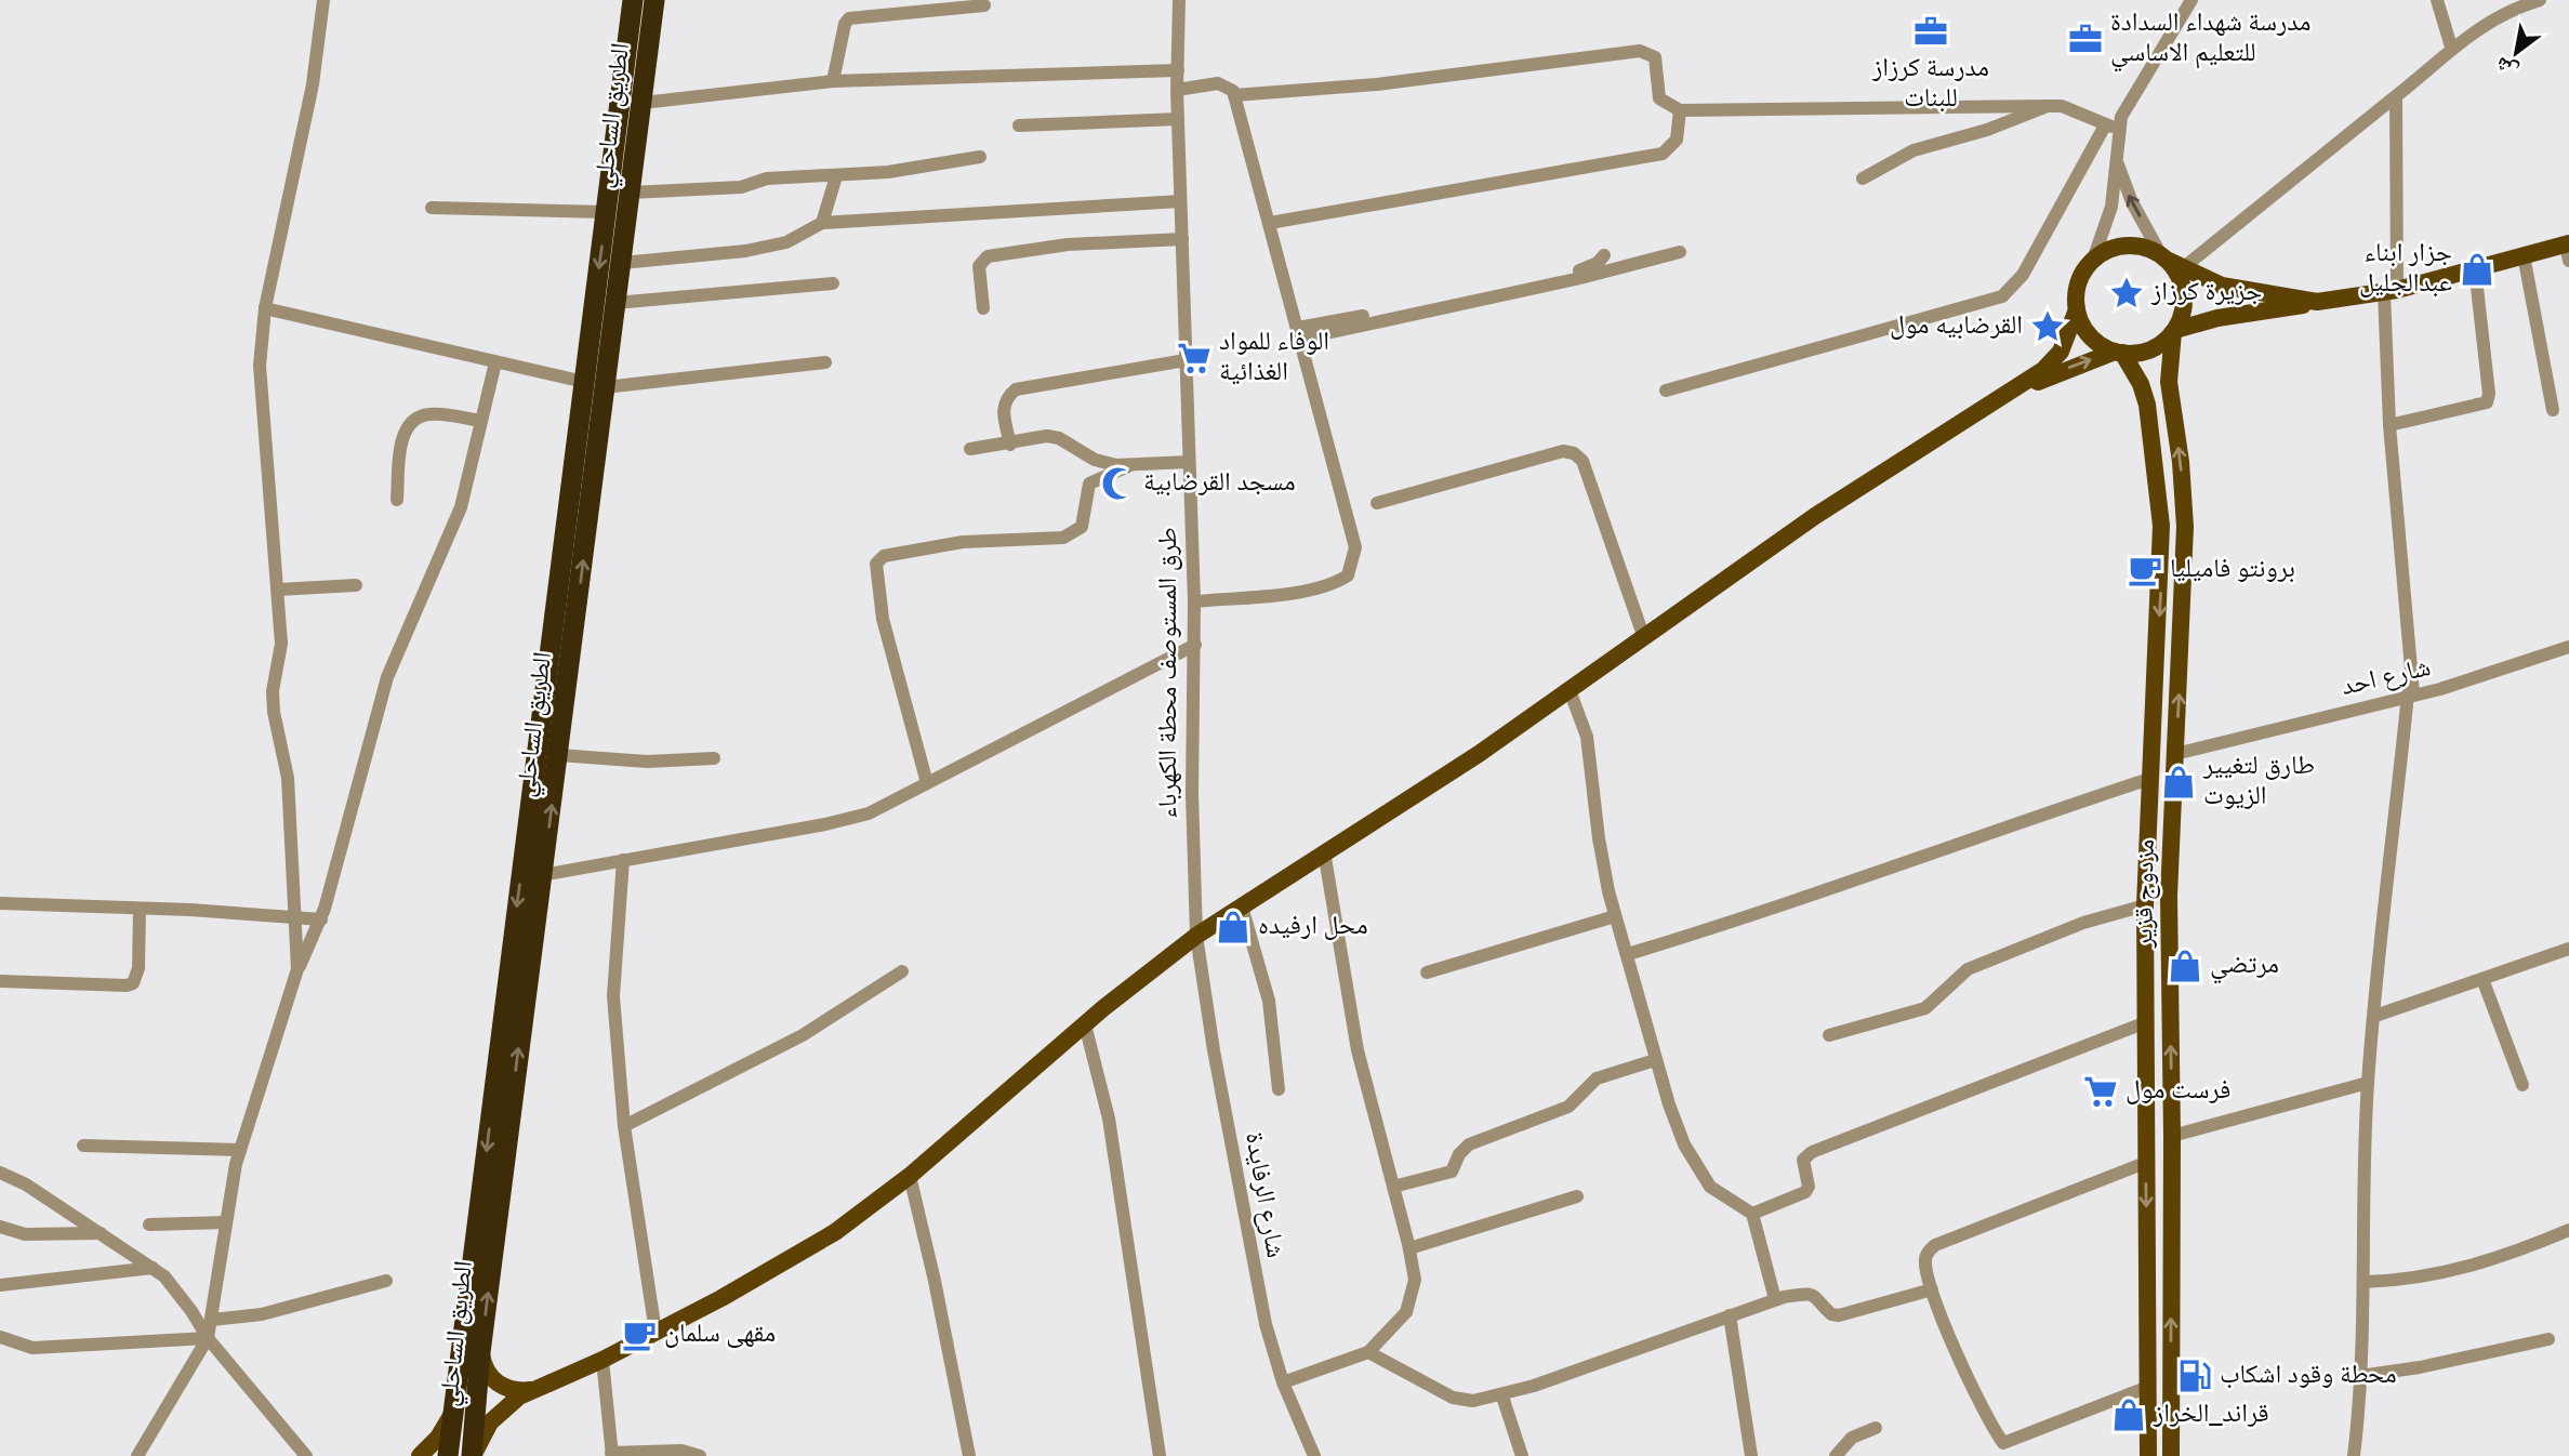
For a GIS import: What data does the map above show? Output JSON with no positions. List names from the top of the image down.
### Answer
{
  "streets": {
    "highway": ["الطريق الساحلي"],
    "main road": ["مزدوج قزير"],
    "street": ["طرق المستوصف محطة الكهرباء", "شارع احد", "شارع الرفايدة"]
  },
  "crossings": [
    ["طرق المستوصف محطة الكهرباء", "شارع الرفايدة"],
    ["شارع احد", "مزدوج قزير"]
  ],
  "places": {
    "office": ["مدرسة كرزاز للبنات", "مدرسة شهداء السدادة للتعليم الاساسي"],
    "shop": [
      "جزار ابناء عبدالجليل",
      "طارق لتغيير الزيوت",
      "محل ارفيده",
      "مرتضي",
      "قراند_الخراز"
    ],
    "place": ["جزيرة كرزاز", "القرضابيه مول"],
    "supermarket": ["الوفاء للمواد الغذائية", "فرست مول"],
    "mosque": ["مسجد القرضابية"],
    "cafe": ["برونتو فاميليا", "مقهى سلمان"],
    "fuel station": ["محطة وقود اشكاب"]
  },
  "north": "bottom left"
}
